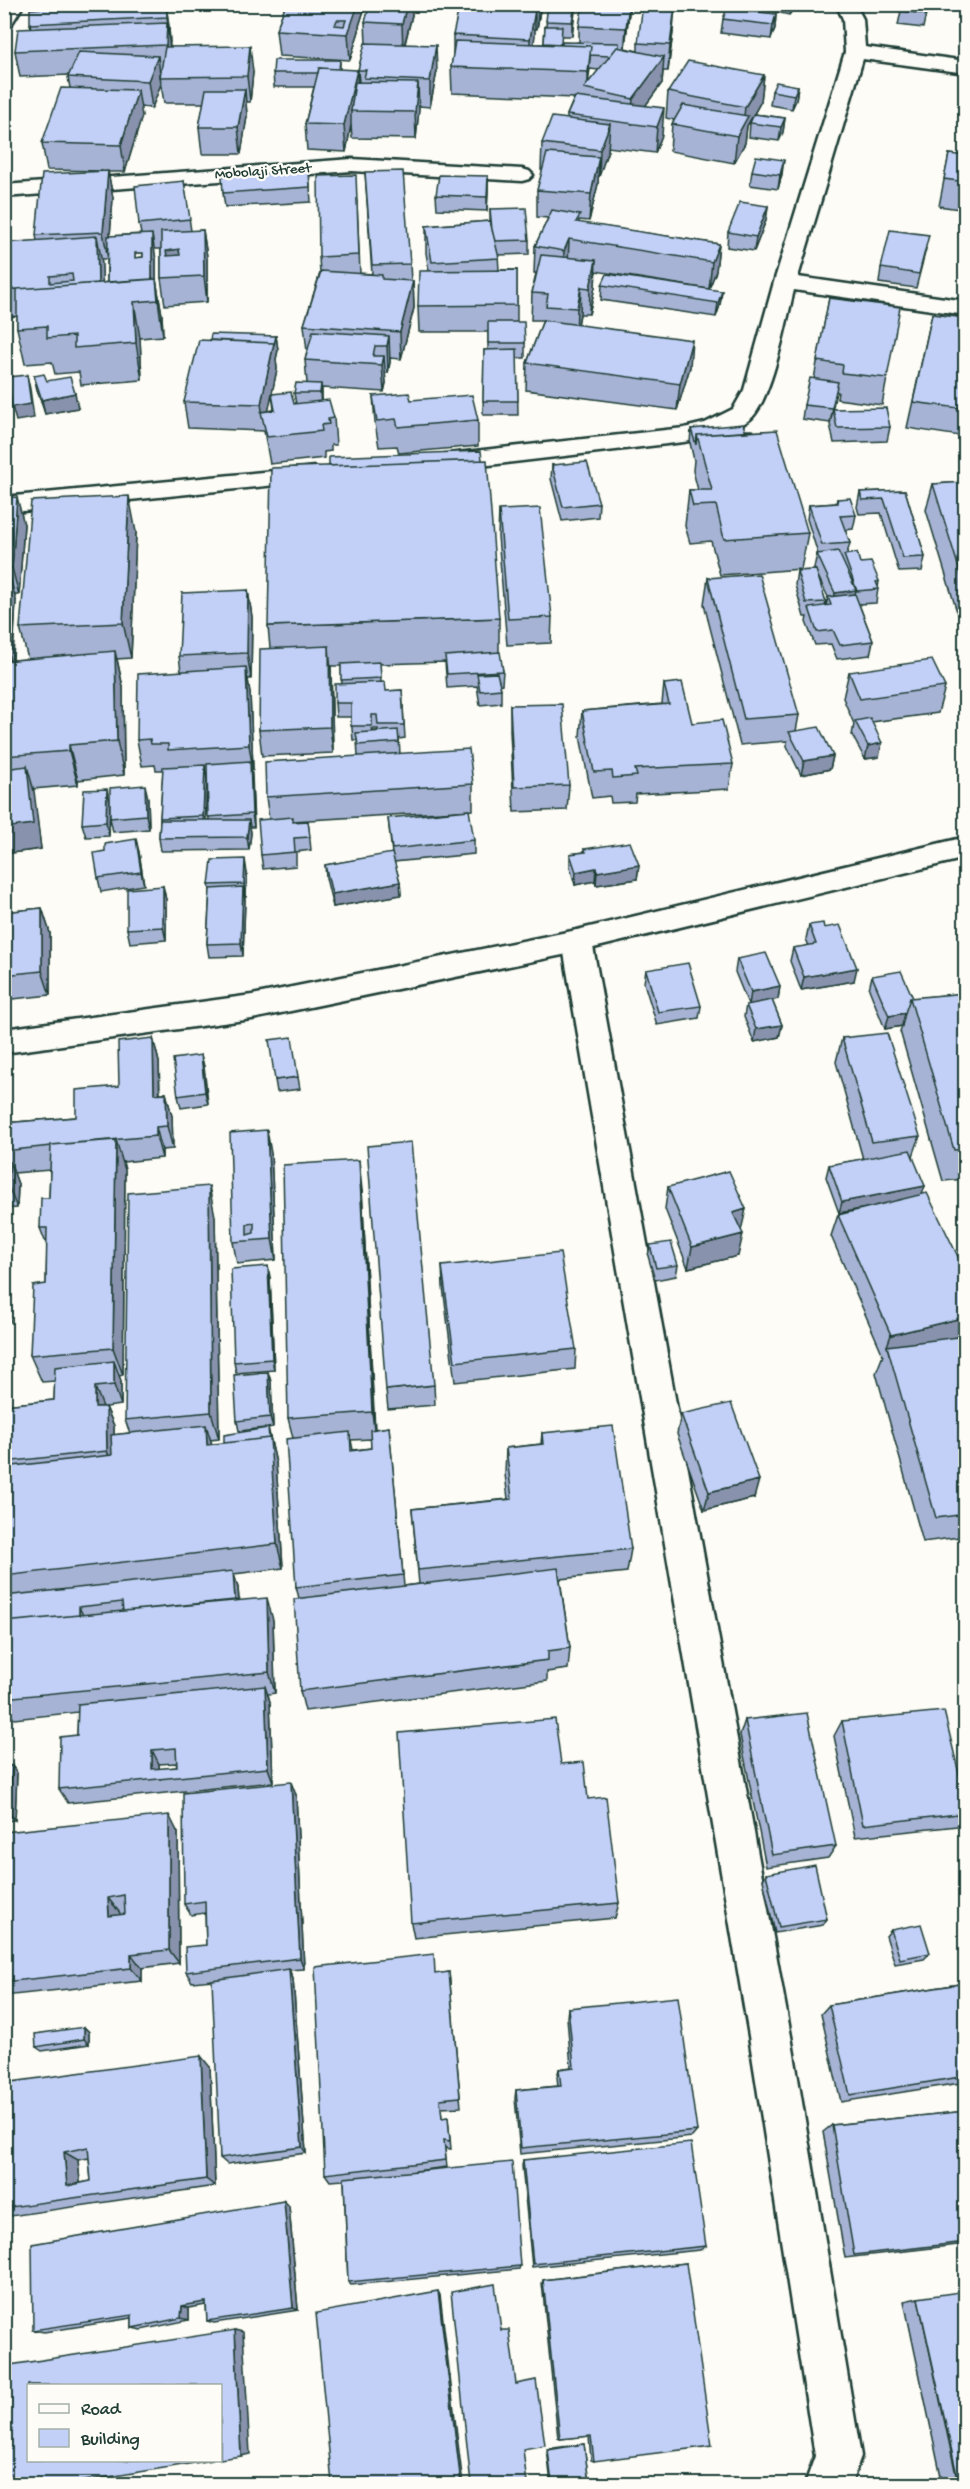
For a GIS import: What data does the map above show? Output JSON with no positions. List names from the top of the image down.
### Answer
{
  "streets": {
    "street": ["Mobolaji Street"]
  },
  "legend": ["Road", "Building"]
}
